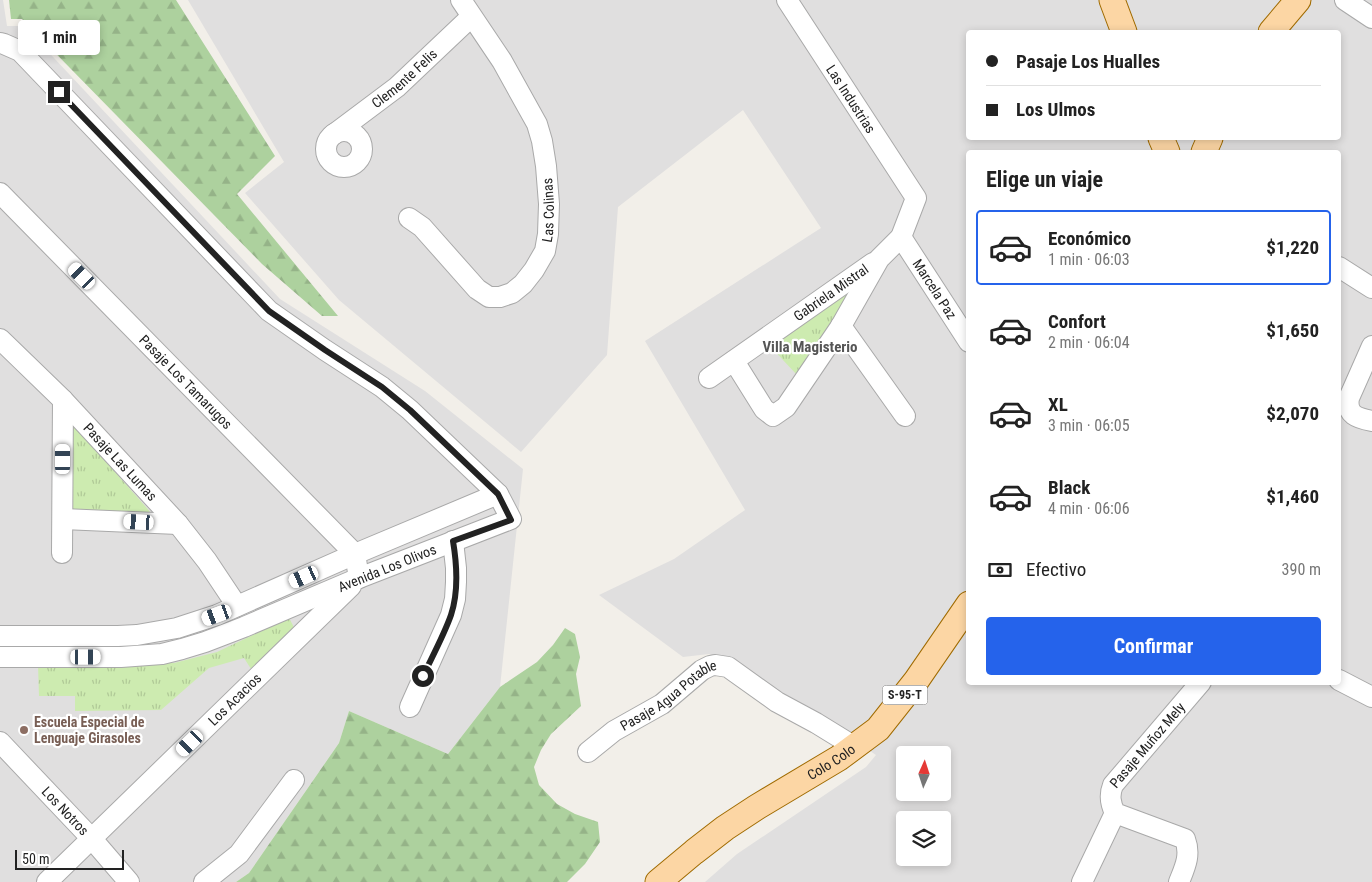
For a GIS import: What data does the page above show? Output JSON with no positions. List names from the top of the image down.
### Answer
{
  "streets": {
    "main road": ["S-95-T", "Colo Colo"],
    "street": [
      "Clemente Felis",
      "Las Industrias",
      "Las Colinas",
      "Marcela Paz",
      "Gabriela Mistral",
      "Pasaje Los Tamarugos",
      "Pasaje Las Lumas",
      "Avenida Los Olivos",
      "Pasaje Agua Potable",
      "Los Acacios",
      "Pasaje Muñoz Mely",
      "Los Notros"
    ]
  },
  "crossings": [
    ["Clemente Felis", "Las Colinas"],
    ["Las Industrias", "Marcela Paz"],
    ["Pasaje Los Tamarugos", "Avenida Los Olivos"],
    ["Pasaje Las Lumas", "Avenida Los Olivos"],
    ["Avenida Los Olivos", "Los Acacios"],
    ["Pasaje Agua Potable", "Colo Colo"],
    ["Los Acacios", "Los Notros"]
  ],
  "districts": ["Villa Magisterio"],
  "places": ["Escuela Especial de Lenguaje Girasoles"],
  "scale_bar": "50 m",
  "north": "top",
  "page": {
    "bubble": "1 min",
    "banner": ["Pasaje Los Hualles", "Los Ulmos"],
    "heading": "Elige un viaje",
    "list": [
      {
        "name": "Económico",
        "note": "1 min · 06:03",
        "value": "$1,220"
      },
      {
        "name": "Confort",
        "note": "2 min · 06:04",
        "value": "$1,650"
      },
      {
        "name": "XL",
        "note": "3 min · 06:05",
        "value": "$2,070"
      },
      {
        "name": "Black",
        "note": "4 min · 06:06",
        "value": "$1,460"
      }
    ],
    "pay": ["Efectivo", "390 m"],
    "buttons": "Confirmar",
    "scale": "50 m"
  }
}
